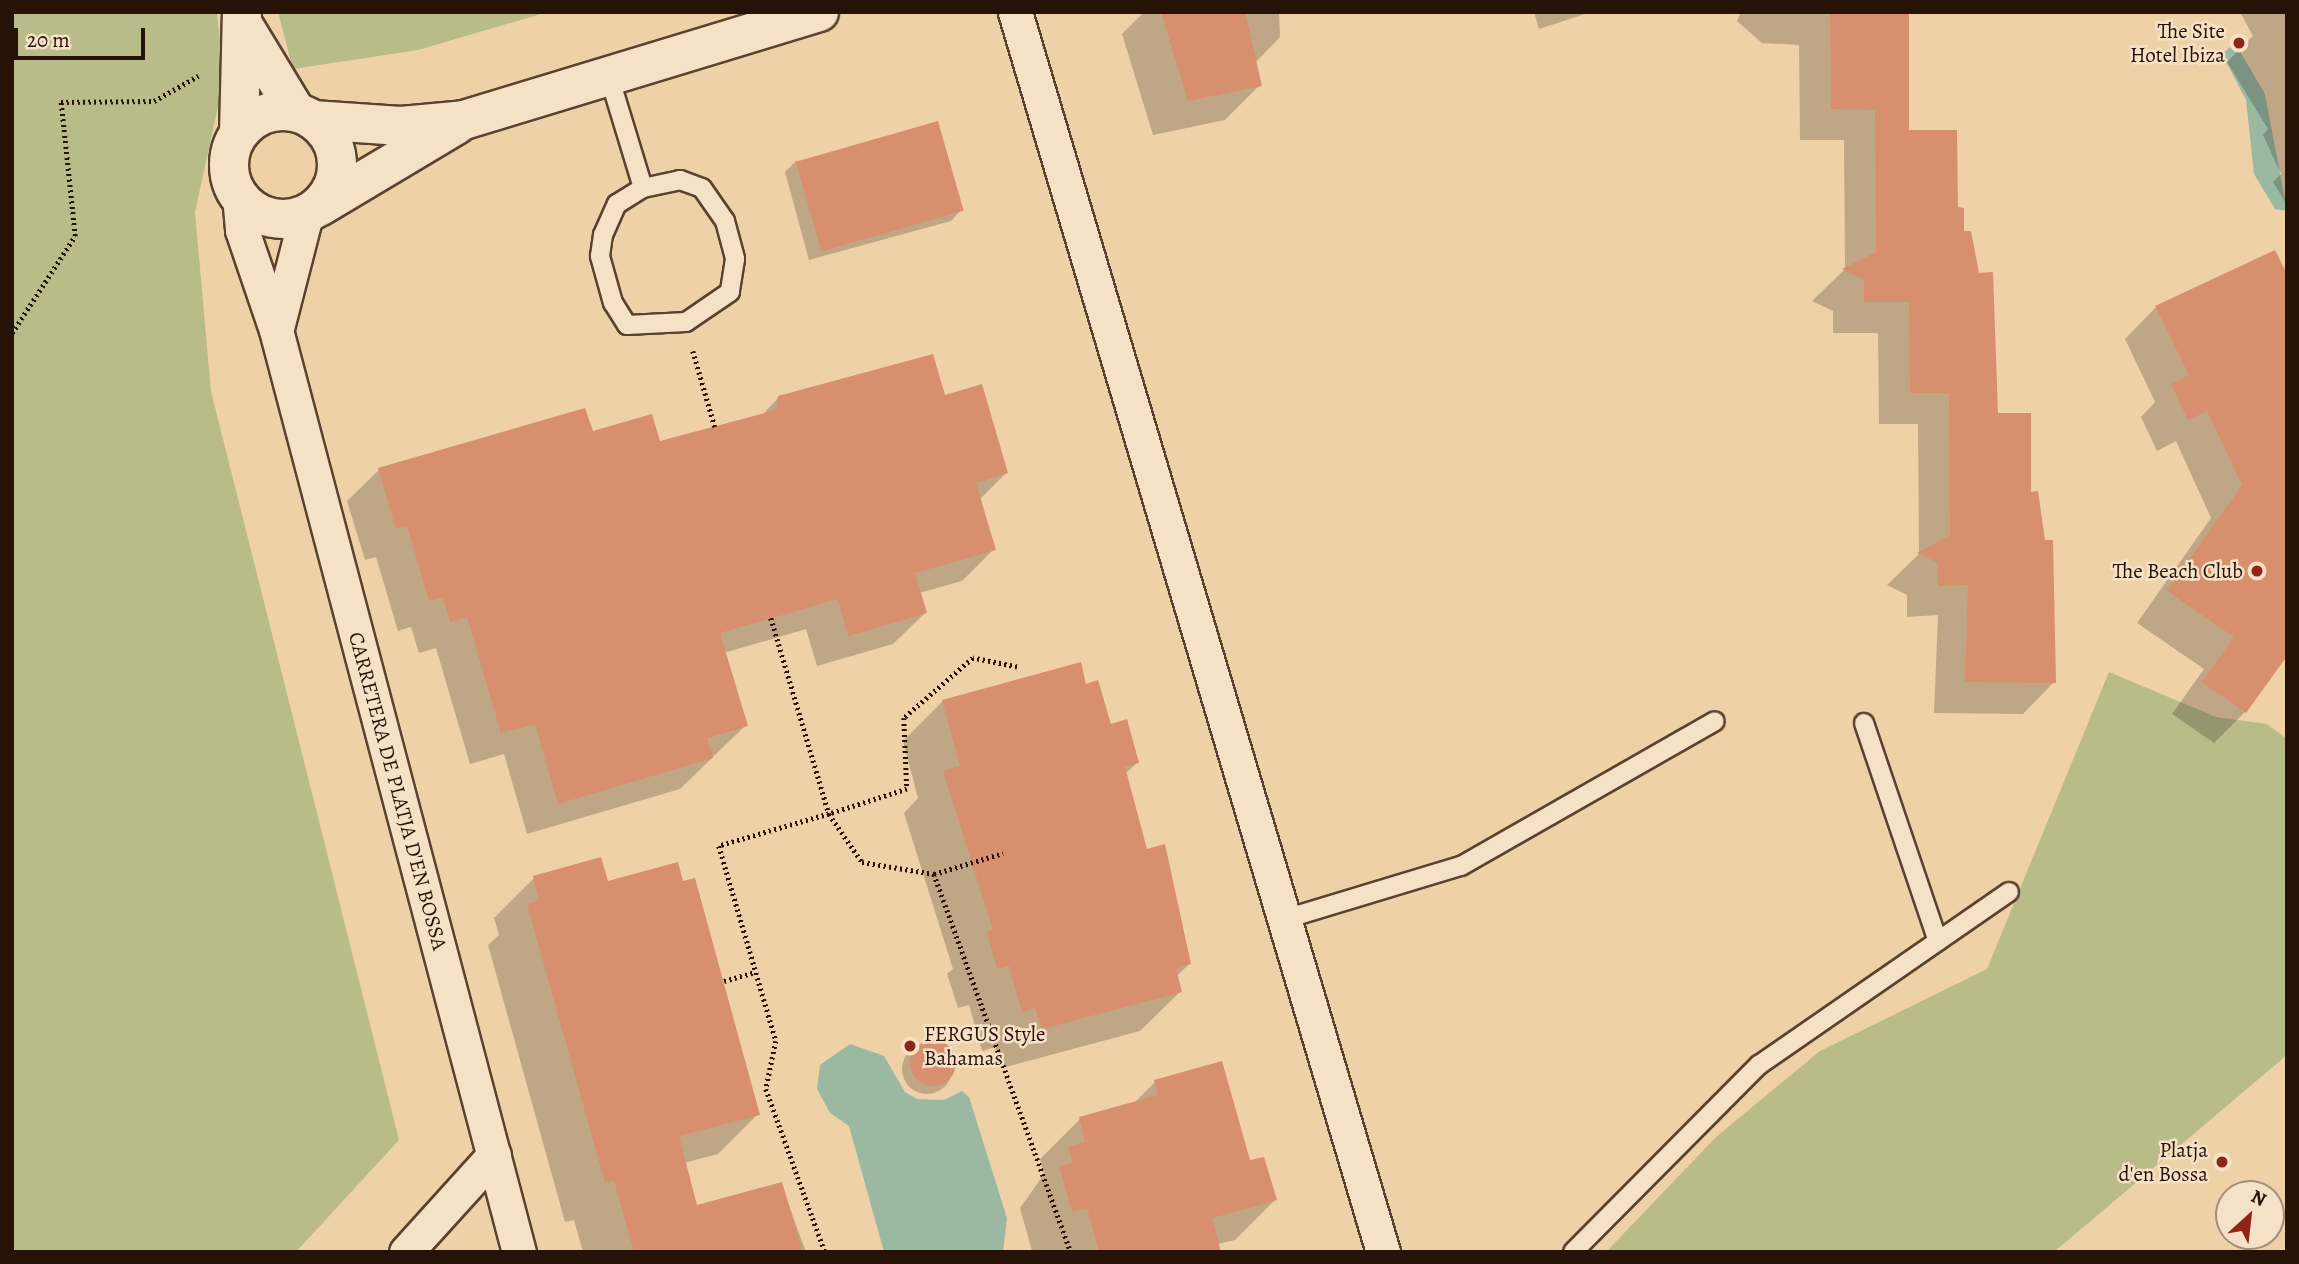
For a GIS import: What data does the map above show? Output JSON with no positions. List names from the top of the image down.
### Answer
{
  "streets": {
    "street": ["CARRETERA DE PLATJA D'EN BOSSA"]
  },
  "places": [
    "The Site Hotel Ibiza",
    "The Beach Club",
    "FERGUS Style Bahamas",
    "Platja d'en Bossa"
  ],
  "scale_bar": "20 m",
  "north": "top right"
}
